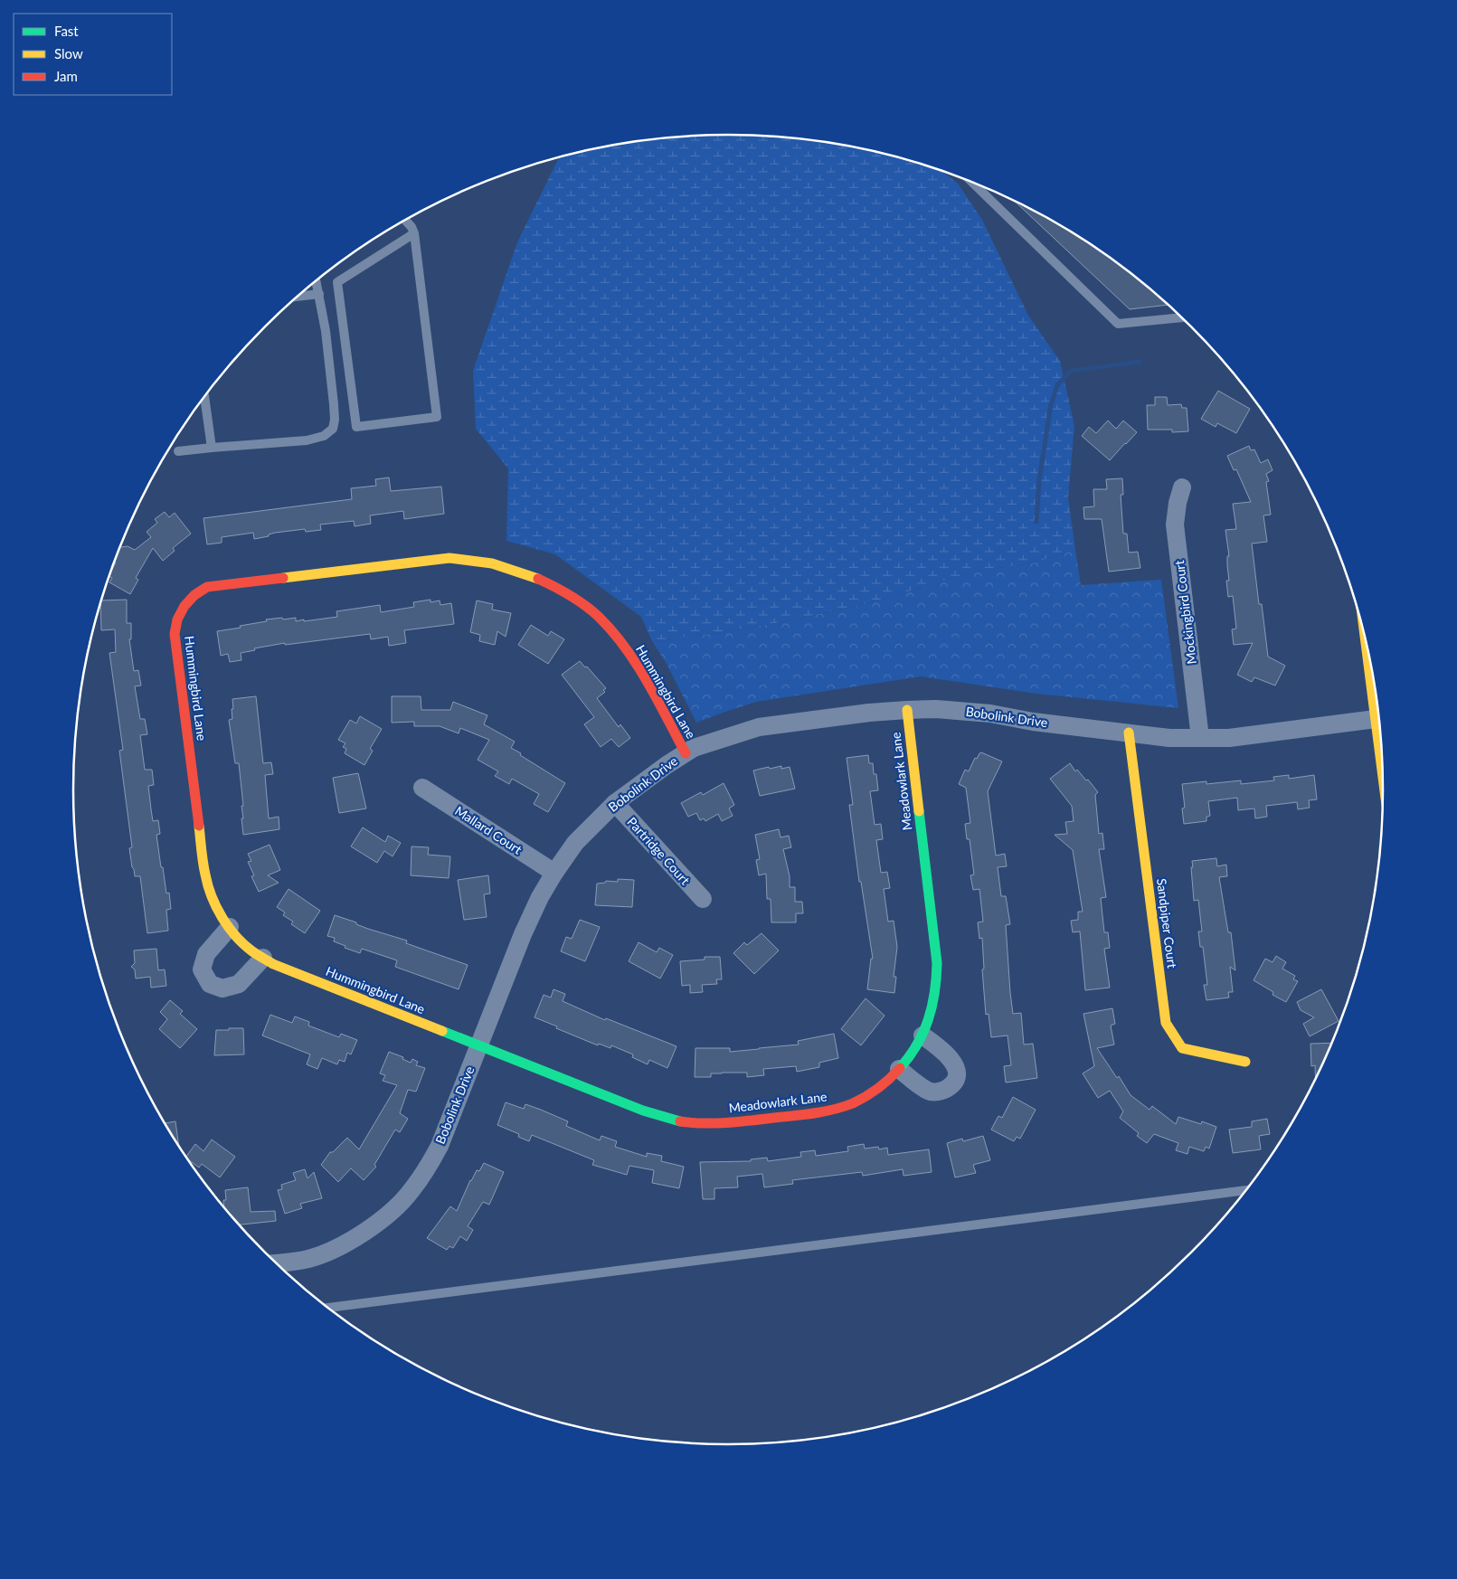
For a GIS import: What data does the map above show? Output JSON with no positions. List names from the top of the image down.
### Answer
{
  "streets": {
    "street": [
      "Mockingbird Court",
      "Hummingbird Lane",
      "Bobolink Drive",
      "Meadowlark Lane",
      "Mallard Court",
      "Partridge Court",
      "Sandpiper Court"
    ]
  },
  "crossings": [
    ["Mockingbird Court", "Bobolink Drive"],
    ["Hummingbird Lane", "Bobolink Drive"],
    ["Hummingbird Lane", "Meadowlark Lane"],
    ["Bobolink Drive", "Meadowlark Lane"],
    ["Bobolink Drive", "Mallard Court"],
    ["Bobolink Drive", "Partridge Court"],
    ["Bobolink Drive", "Sandpiper Court"]
  ],
  "legend": ["Fast", "Slow", "Jam"]
}
